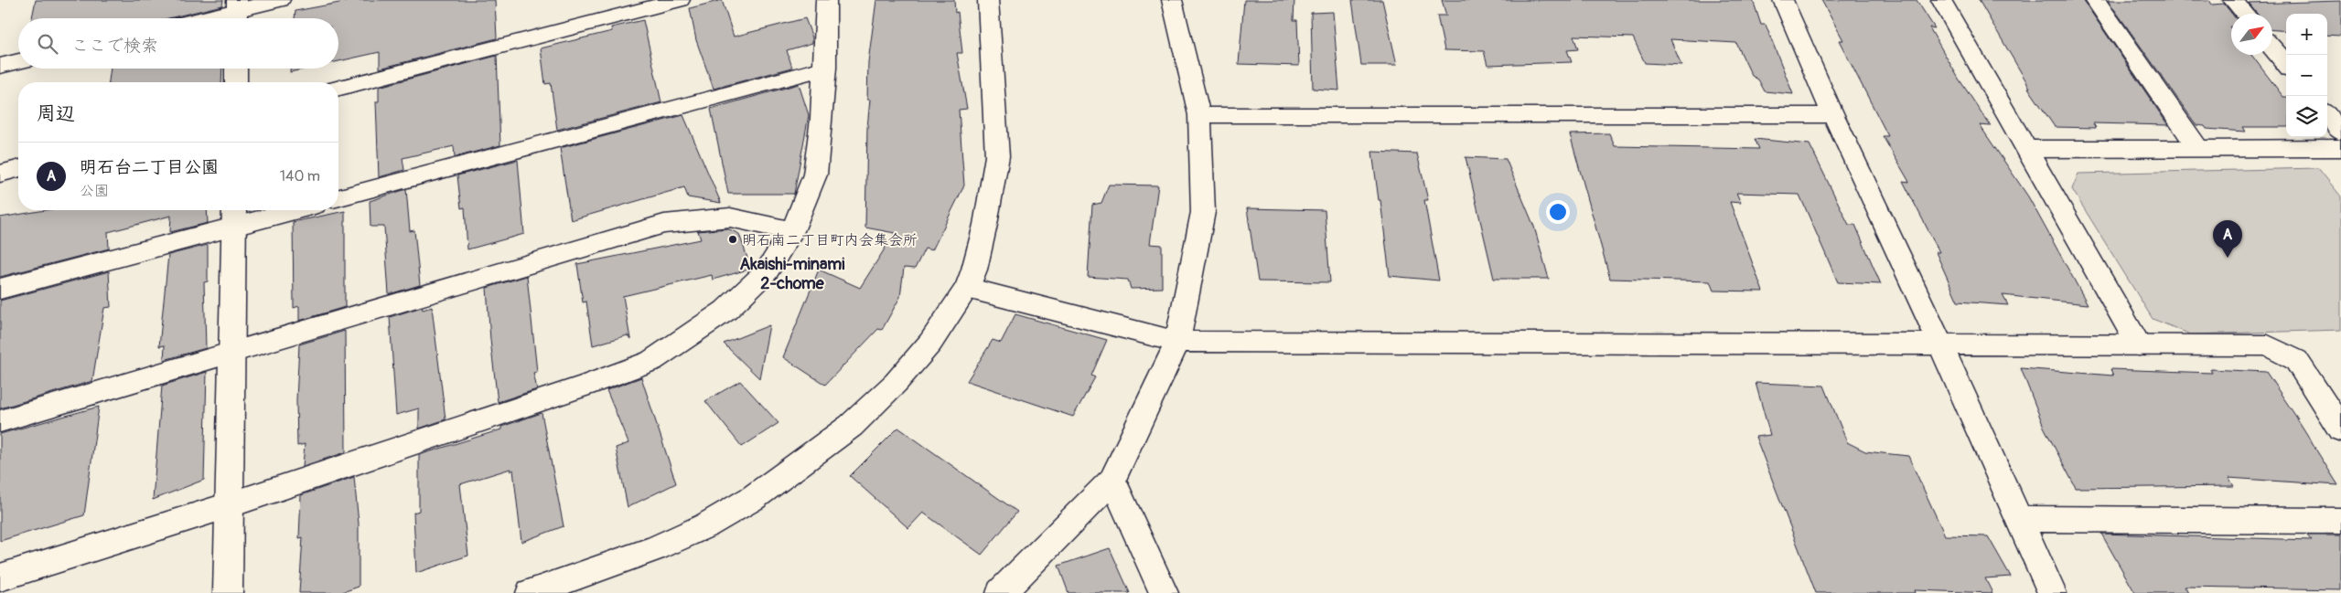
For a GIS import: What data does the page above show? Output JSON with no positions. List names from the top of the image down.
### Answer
{
  "districts": ["Akaishi-minami 2-chome"],
  "places": ["明石南二丁目町内会集会所"],
  "north": "top right",
  "page": {
    "map_buttons": ["+", "−"],
    "search": "ここで検索",
    "heading": "周辺",
    "list": [
      {
        "mark": "A",
        "name": "明石台二丁目公園",
        "note": "公園",
        "value": "140 m"
      }
    ],
    "pins": "A"
  }
}
